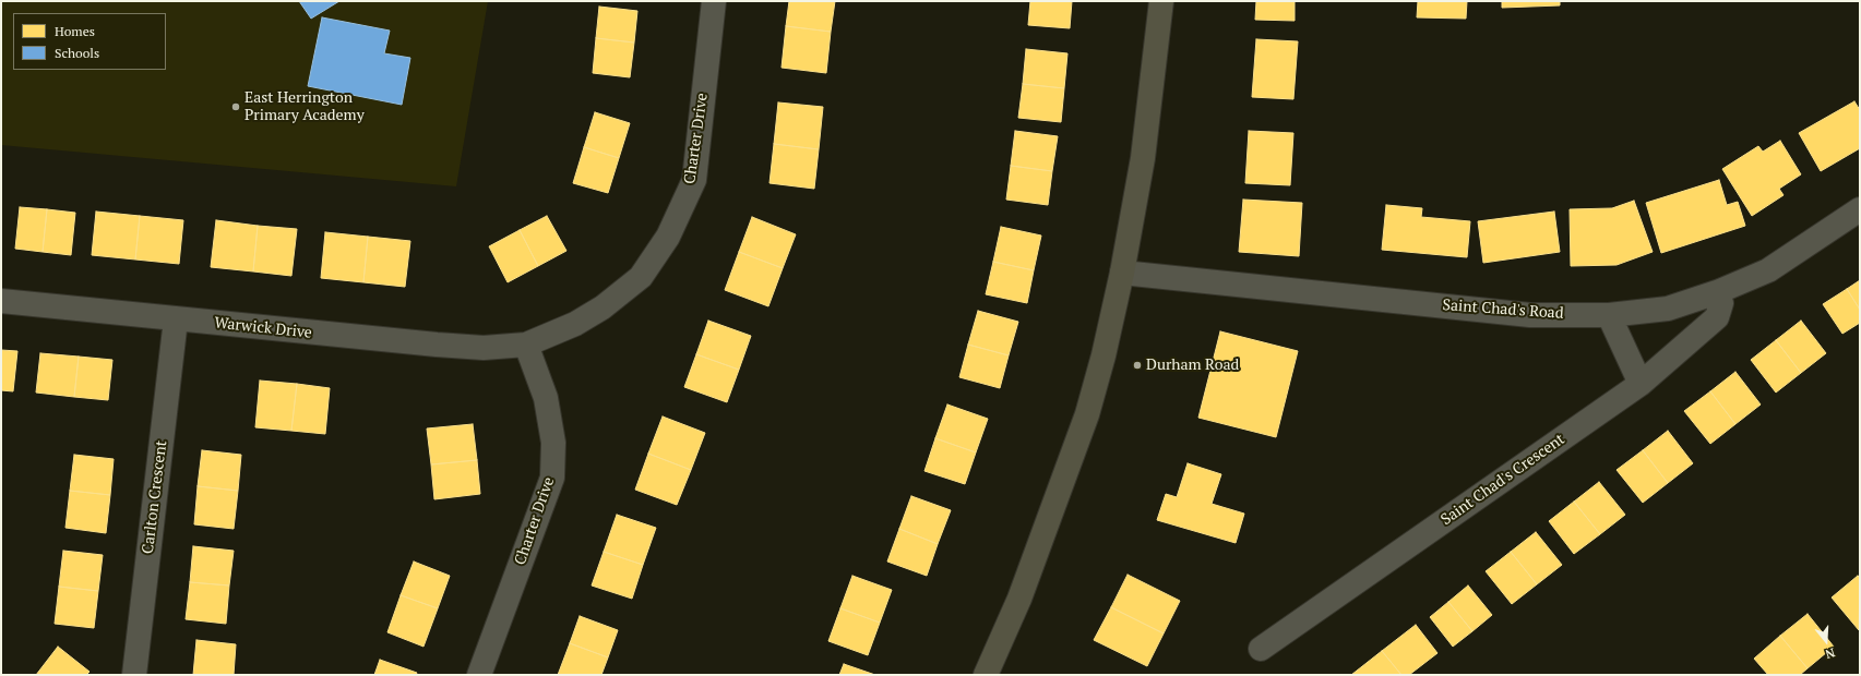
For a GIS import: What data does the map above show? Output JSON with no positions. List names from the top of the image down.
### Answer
{
  "streets": {
    "street": [
      "Charter Drive",
      "Saint Chad's Road",
      "Warwick Drive",
      "Saint Chad's Crescent",
      "Carlton Crescent"
    ]
  },
  "crossings": [
    ["Charter Drive", "Warwick Drive"],
    ["Saint Chad's Road", "Saint Chad's Crescent"],
    ["Warwick Drive", "Carlton Crescent"]
  ],
  "places": ["East Herrington Primary Academy", "Durham Road"],
  "legend": ["Homes", "Schools"],
  "north": "bottom"
}
